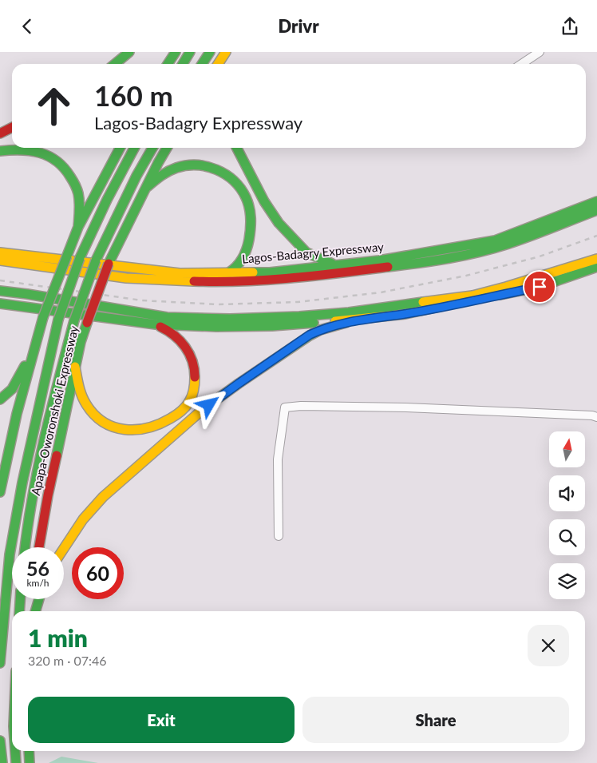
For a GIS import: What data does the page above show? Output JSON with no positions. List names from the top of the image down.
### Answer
{
  "streets": {
    "main road": ["Lagos-Badagry Expressway", "Apapa-Oworonshoki Expressway"]
  },
  "north": "top",
  "page": {
    "header": "Drivr",
    "turn": ["160 m", "Lagos-Badagry Expressway"],
    "speed": "56 km/h",
    "limit": "60",
    "heading": ["1 min", "320 m · 07:46"],
    "buttons": ["Exit", "Share"]
  }
}
